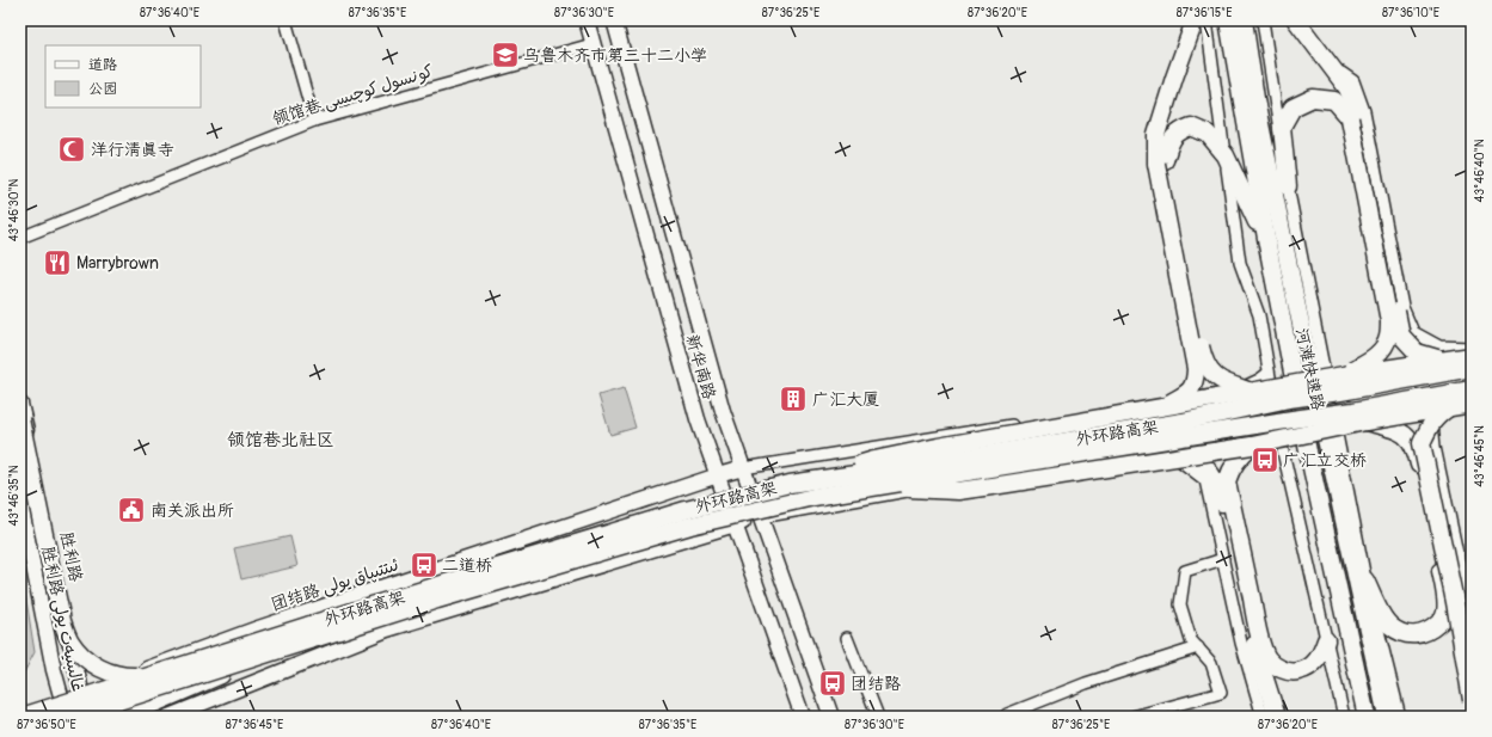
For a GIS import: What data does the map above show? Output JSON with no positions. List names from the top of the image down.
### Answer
{
  "streets": {
    "highway": ["河滩快速路", "外环路高架"],
    "main road": [
      "新华南路",
      "胜利路",
      "团结路 ئىتتىپاق يولى",
      "胜利路 غالىبىيەت يولى"
    ],
    "street": ["领馆巷 كونسول كوچىسى"]
  },
  "crossings": [
    ["领馆巷 كونسول كوچىسى", "新华南路"],
    ["新华南路", "团结路 ئىتتىپاق يولى"],
    ["外环路高架", "团结路 ئىتتىپاق يولى"],
    ["外环路高架", "胜利路 غالىبىيەت يولى"],
    ["胜利路", "团结路 ئىتتىپاق يولى"],
    ["团结路 ئىتتىپاق يولى", "胜利路 غالىبىيەت يولى"]
  ],
  "districts": ["领馆巷北社区"],
  "places": {
    "school or university": ["乌鲁木齐市第三十二小学"],
    "mosque": ["洋行清真寺"],
    "restaurant": ["Marrybrown"],
    "building": ["广汇大厦"],
    "bus stop": ["广汇立交桥", "二道桥", "团结路"],
    "public building": ["南关派出所"]
  },
  "legend": ["道路", "公园"],
  "coordinates": [
    "87°36'40\"E",
    "87°36'35\"E",
    "87°36'30\"E",
    "87°36'25\"E",
    "87°36'20\"E",
    "87°36'15\"E",
    "87°36'10\"E",
    "43°46'40\"N",
    "43°46'30\"N",
    "43°46'45\"N",
    "43°46'35\"N",
    "87°36'50\"E",
    "87°36'45\"E"
  ]
}
